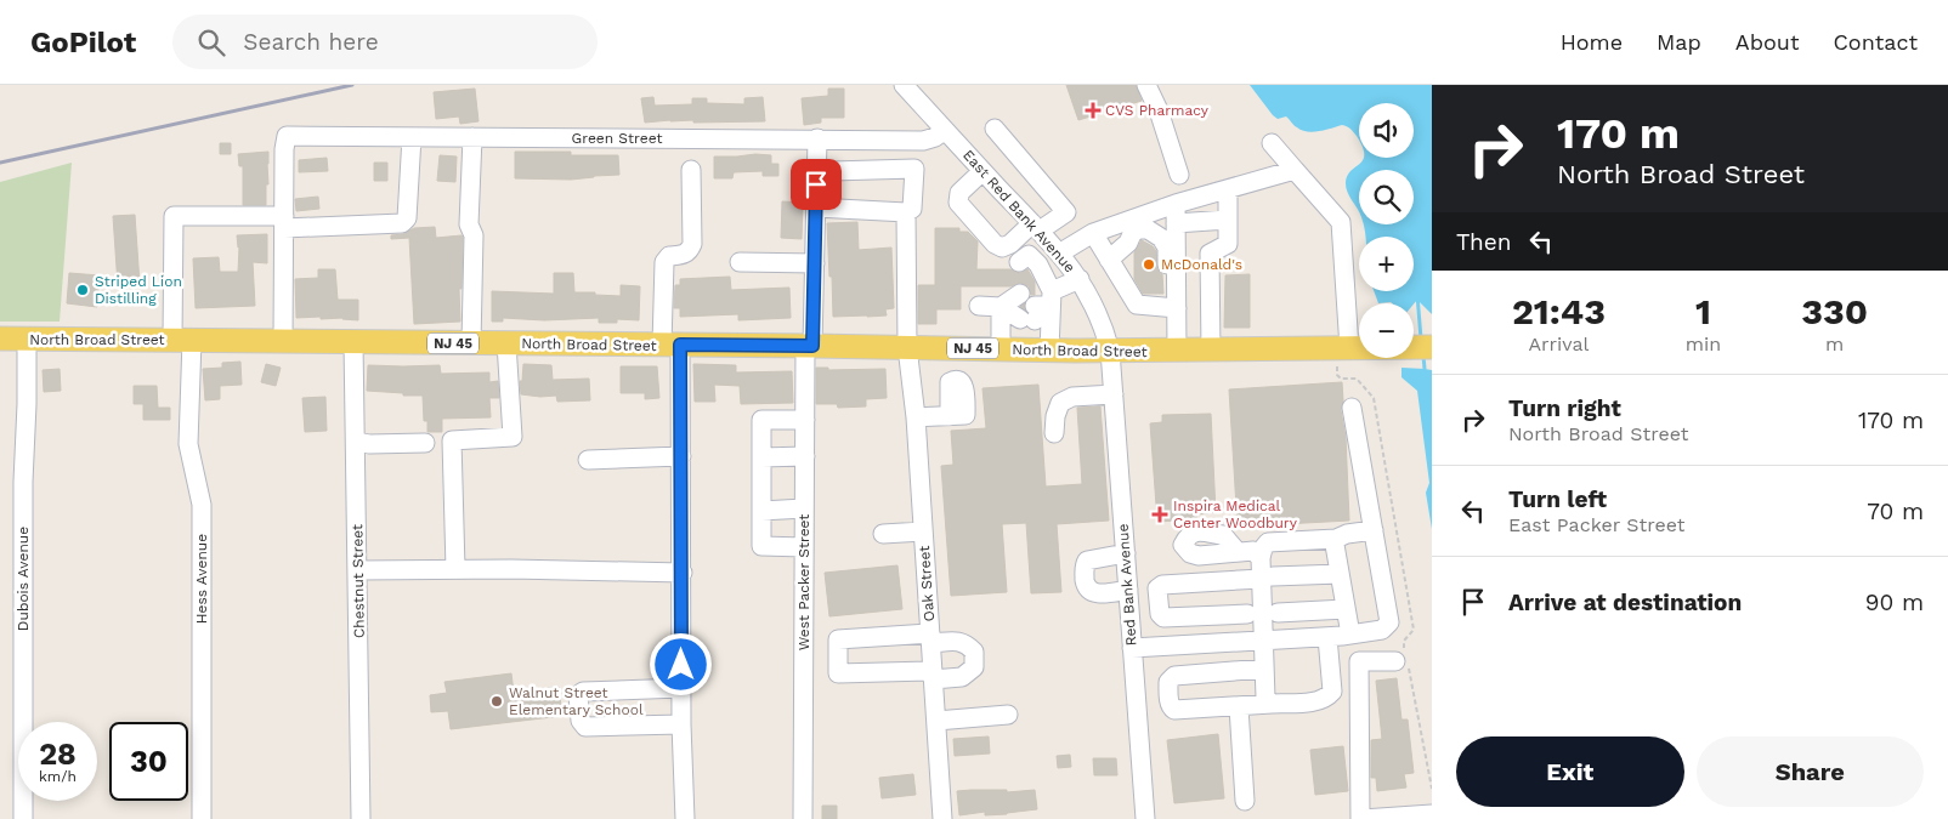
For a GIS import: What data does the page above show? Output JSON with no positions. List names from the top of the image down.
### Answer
{
  "streets": {
    "main road": ["North Broad Street", "NJ 45"],
    "street": [
      "Green Street",
      "East Red Bank Avenue",
      "Dubois Avenue",
      "Hess Avenue",
      "Chestnut Street",
      "West Packer Street",
      "Oak Street",
      "Red Bank Avenue"
    ]
  },
  "crossings": [
    ["Green Street", "East Red Bank Avenue"],
    ["Green Street", "Hess Avenue"],
    ["Green Street", "West Packer Street"],
    ["East Red Bank Avenue", "North Broad Street"],
    ["East Red Bank Avenue", "Red Bank Avenue"],
    ["North Broad Street", "Dubois Avenue"],
    ["North Broad Street", "Hess Avenue"],
    ["North Broad Street", "Chestnut Street"],
    ["North Broad Street", "West Packer Street"],
    ["North Broad Street", "Oak Street"],
    ["North Broad Street", "Red Bank Avenue"]
  ],
  "places": {
    "health": ["CVS Pharmacy", "Inspira Medical Center Woodbury"],
    "other": ["McDonald's", "Striped Lion Distilling", "Walnut Street Elementary School"]
  },
  "page": {
    "header": "GoPilot",
    "search": "Search here",
    "nav": [
      "Home",
      "Map",
      "About",
      "Contact"
    ],
    "turn": ["170 m", "North Broad Street"],
    "map_buttons": ["+", "−"],
    "then": "Then",
    "eta": [
      "21:43",
      "Arrival",
      "1",
      "min",
      "330",
      "m"
    ],
    "list": [
      {
        "name": "Turn right",
        "note": "North Broad Street",
        "value": "170 m"
      },
      {
        "name": "Turn left",
        "note": "East Packer Street",
        "value": "70 m"
      },
      {
        "name": "Arrive at destination",
        "value": "90 m"
      }
    ],
    "speed": "28 km/h",
    "limit": "30",
    "buttons": ["Exit", "Share"]
  }
}
